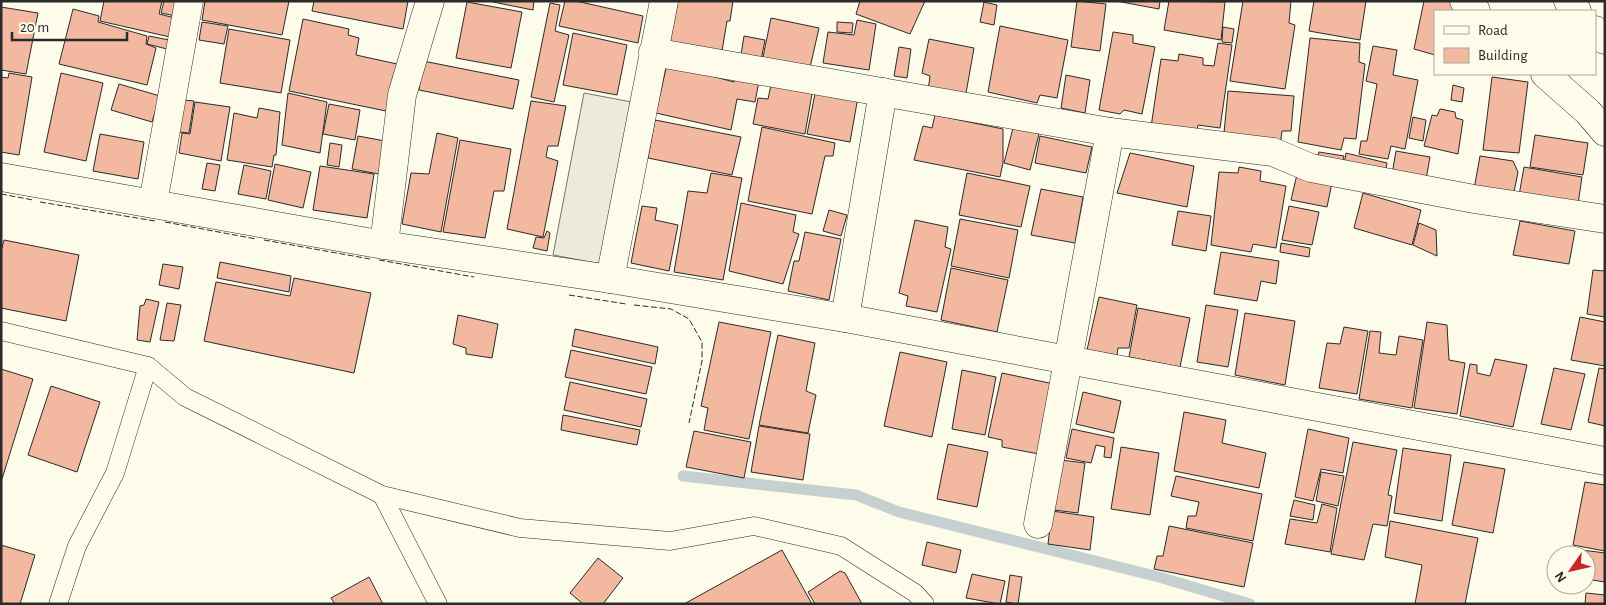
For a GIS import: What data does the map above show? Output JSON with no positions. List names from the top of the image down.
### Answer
{
  "legend": ["Road", "Building"],
  "scale_bar": "20 m",
  "north": "bottom left"
}
